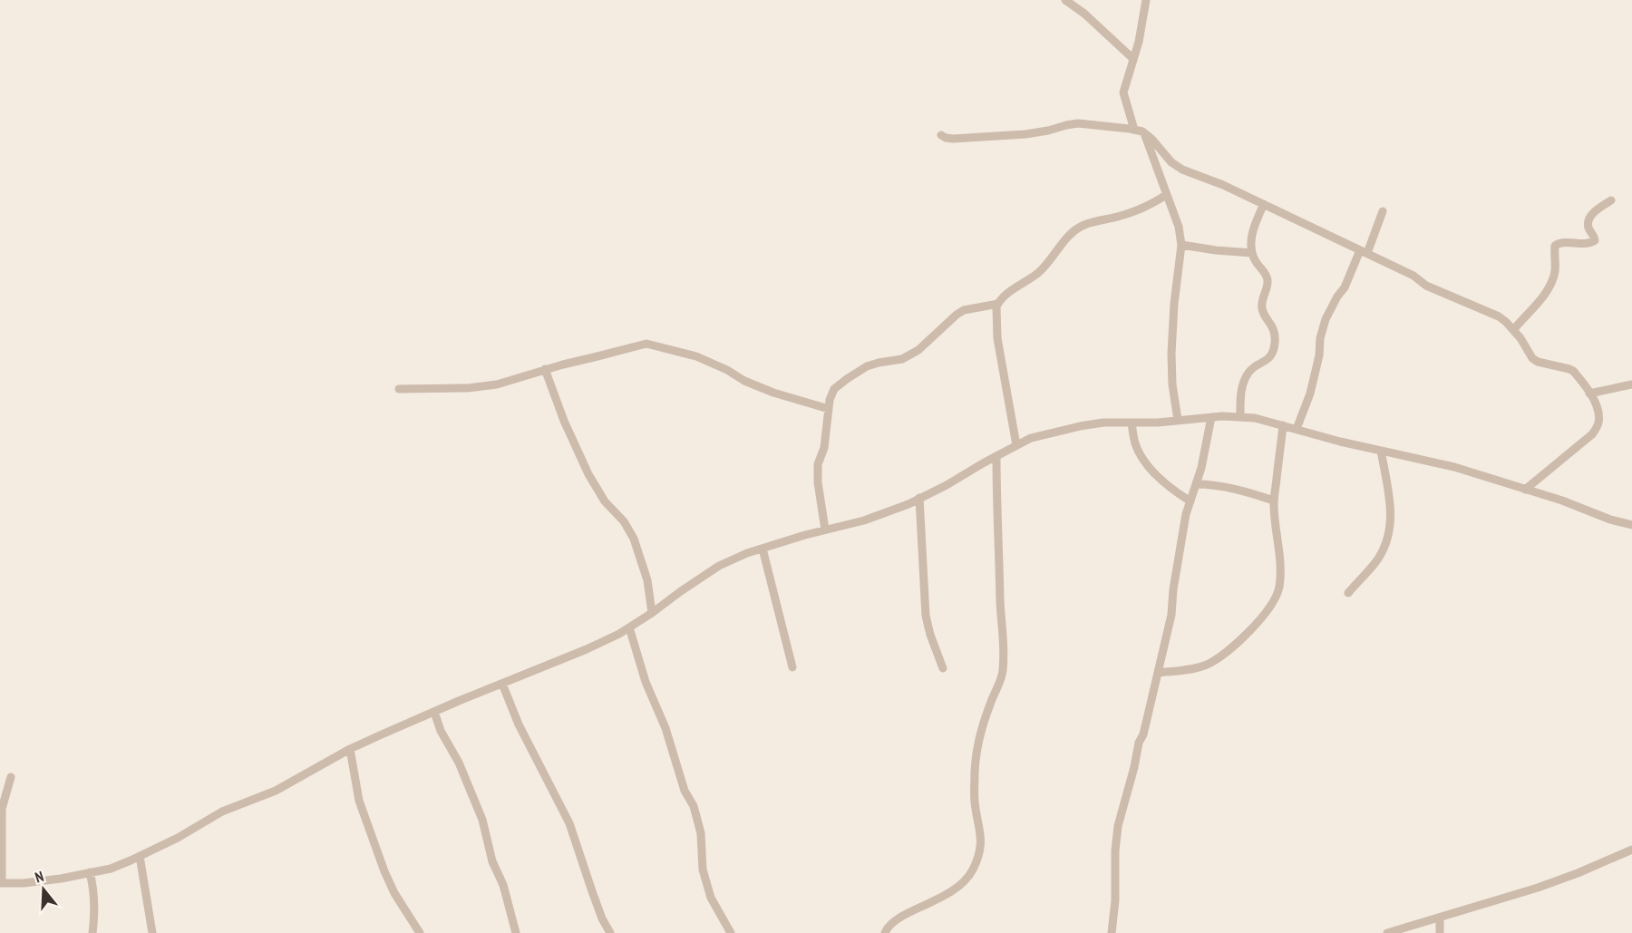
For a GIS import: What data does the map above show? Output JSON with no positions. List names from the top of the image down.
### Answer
{
  "north": "top"
}
